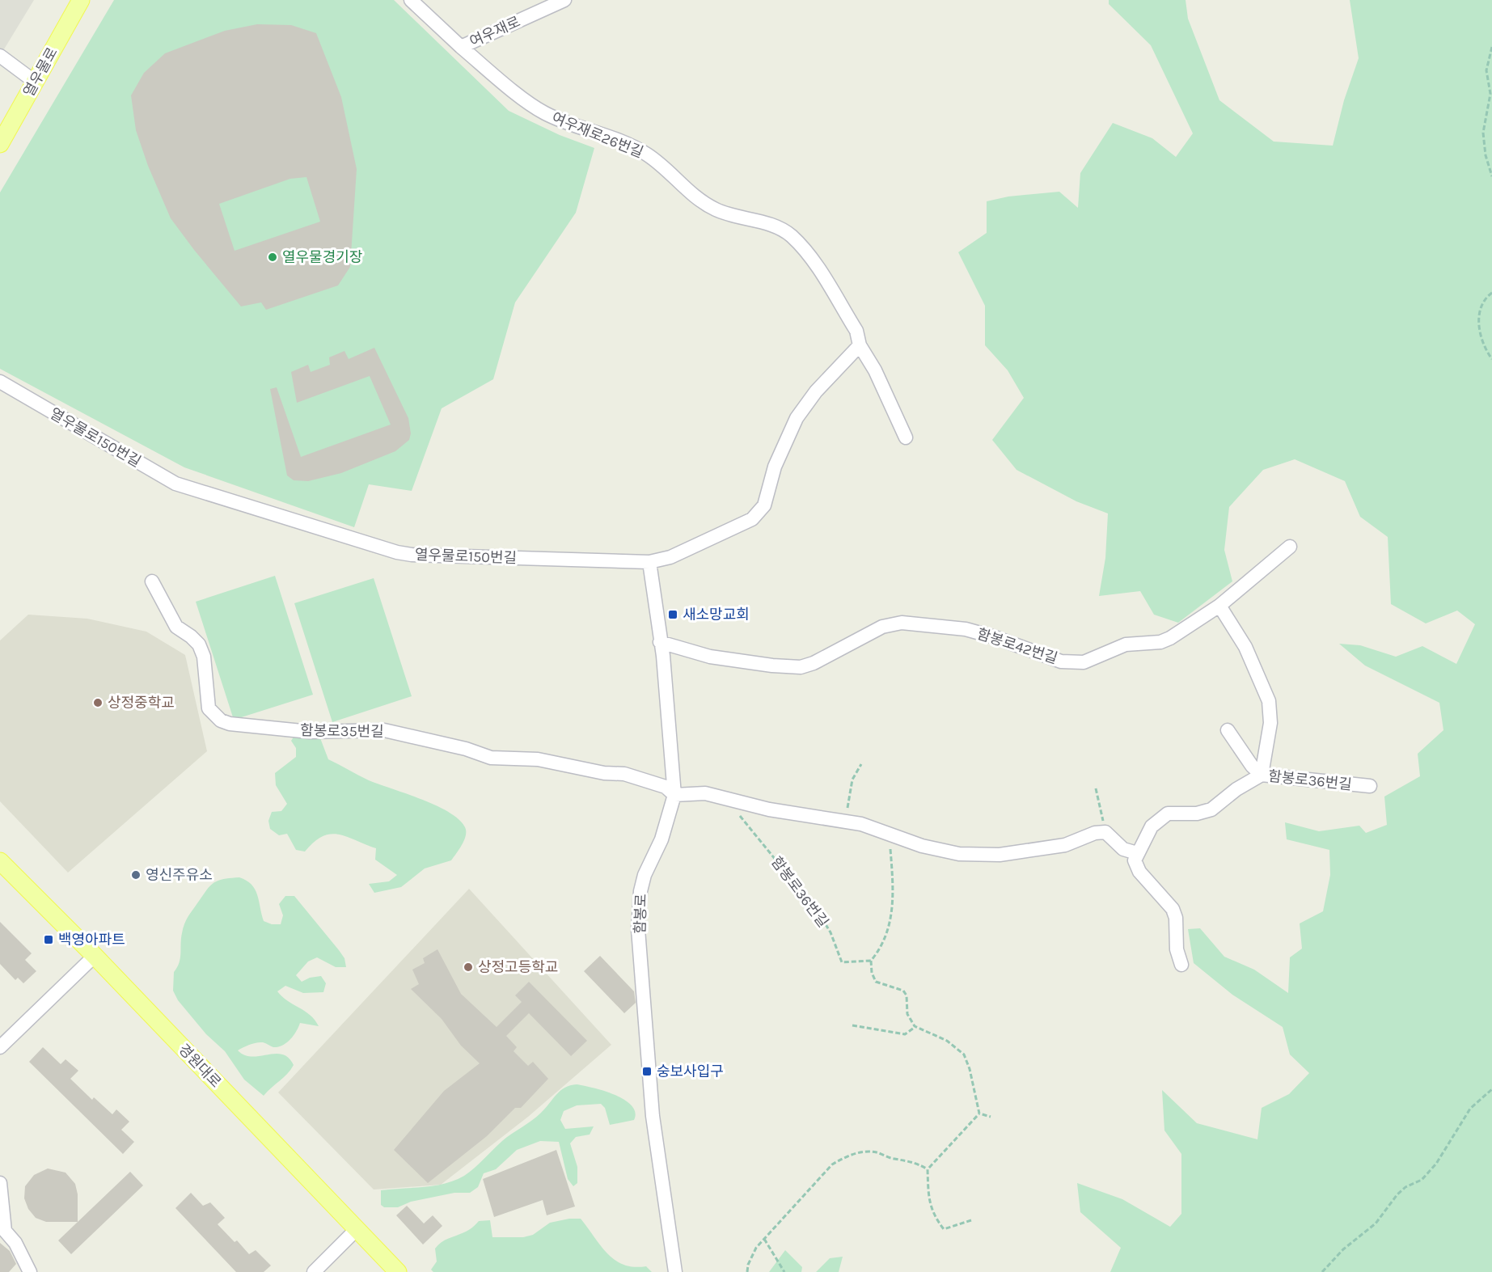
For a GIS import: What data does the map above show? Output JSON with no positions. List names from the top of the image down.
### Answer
{
  "streets": {
    "main road": ["열우물로", "경원대로"],
    "street": [
      "여우재로",
      "여우재로26번길",
      "열우물로150번길",
      "함봉로42번길",
      "함봉로35번길",
      "함봉로36번길",
      "함봉로"
    ]
  },
  "crossings": [
    ["여우재로", "여우재로26번길"],
    ["여우재로26번길", "열우물로150번길"],
    ["열우물로150번길", "함봉로"],
    ["함봉로42번길", "함봉로"],
    ["함봉로35번길", "함봉로"]
  ],
  "places": {
    "other": [
      "열우물경기장",
      "상정중학교",
      "영신주유소",
      "상정고등학교"
    ],
    "transit": ["새소망교회", "백영아파트", "숭보사입구"]
  }
}
